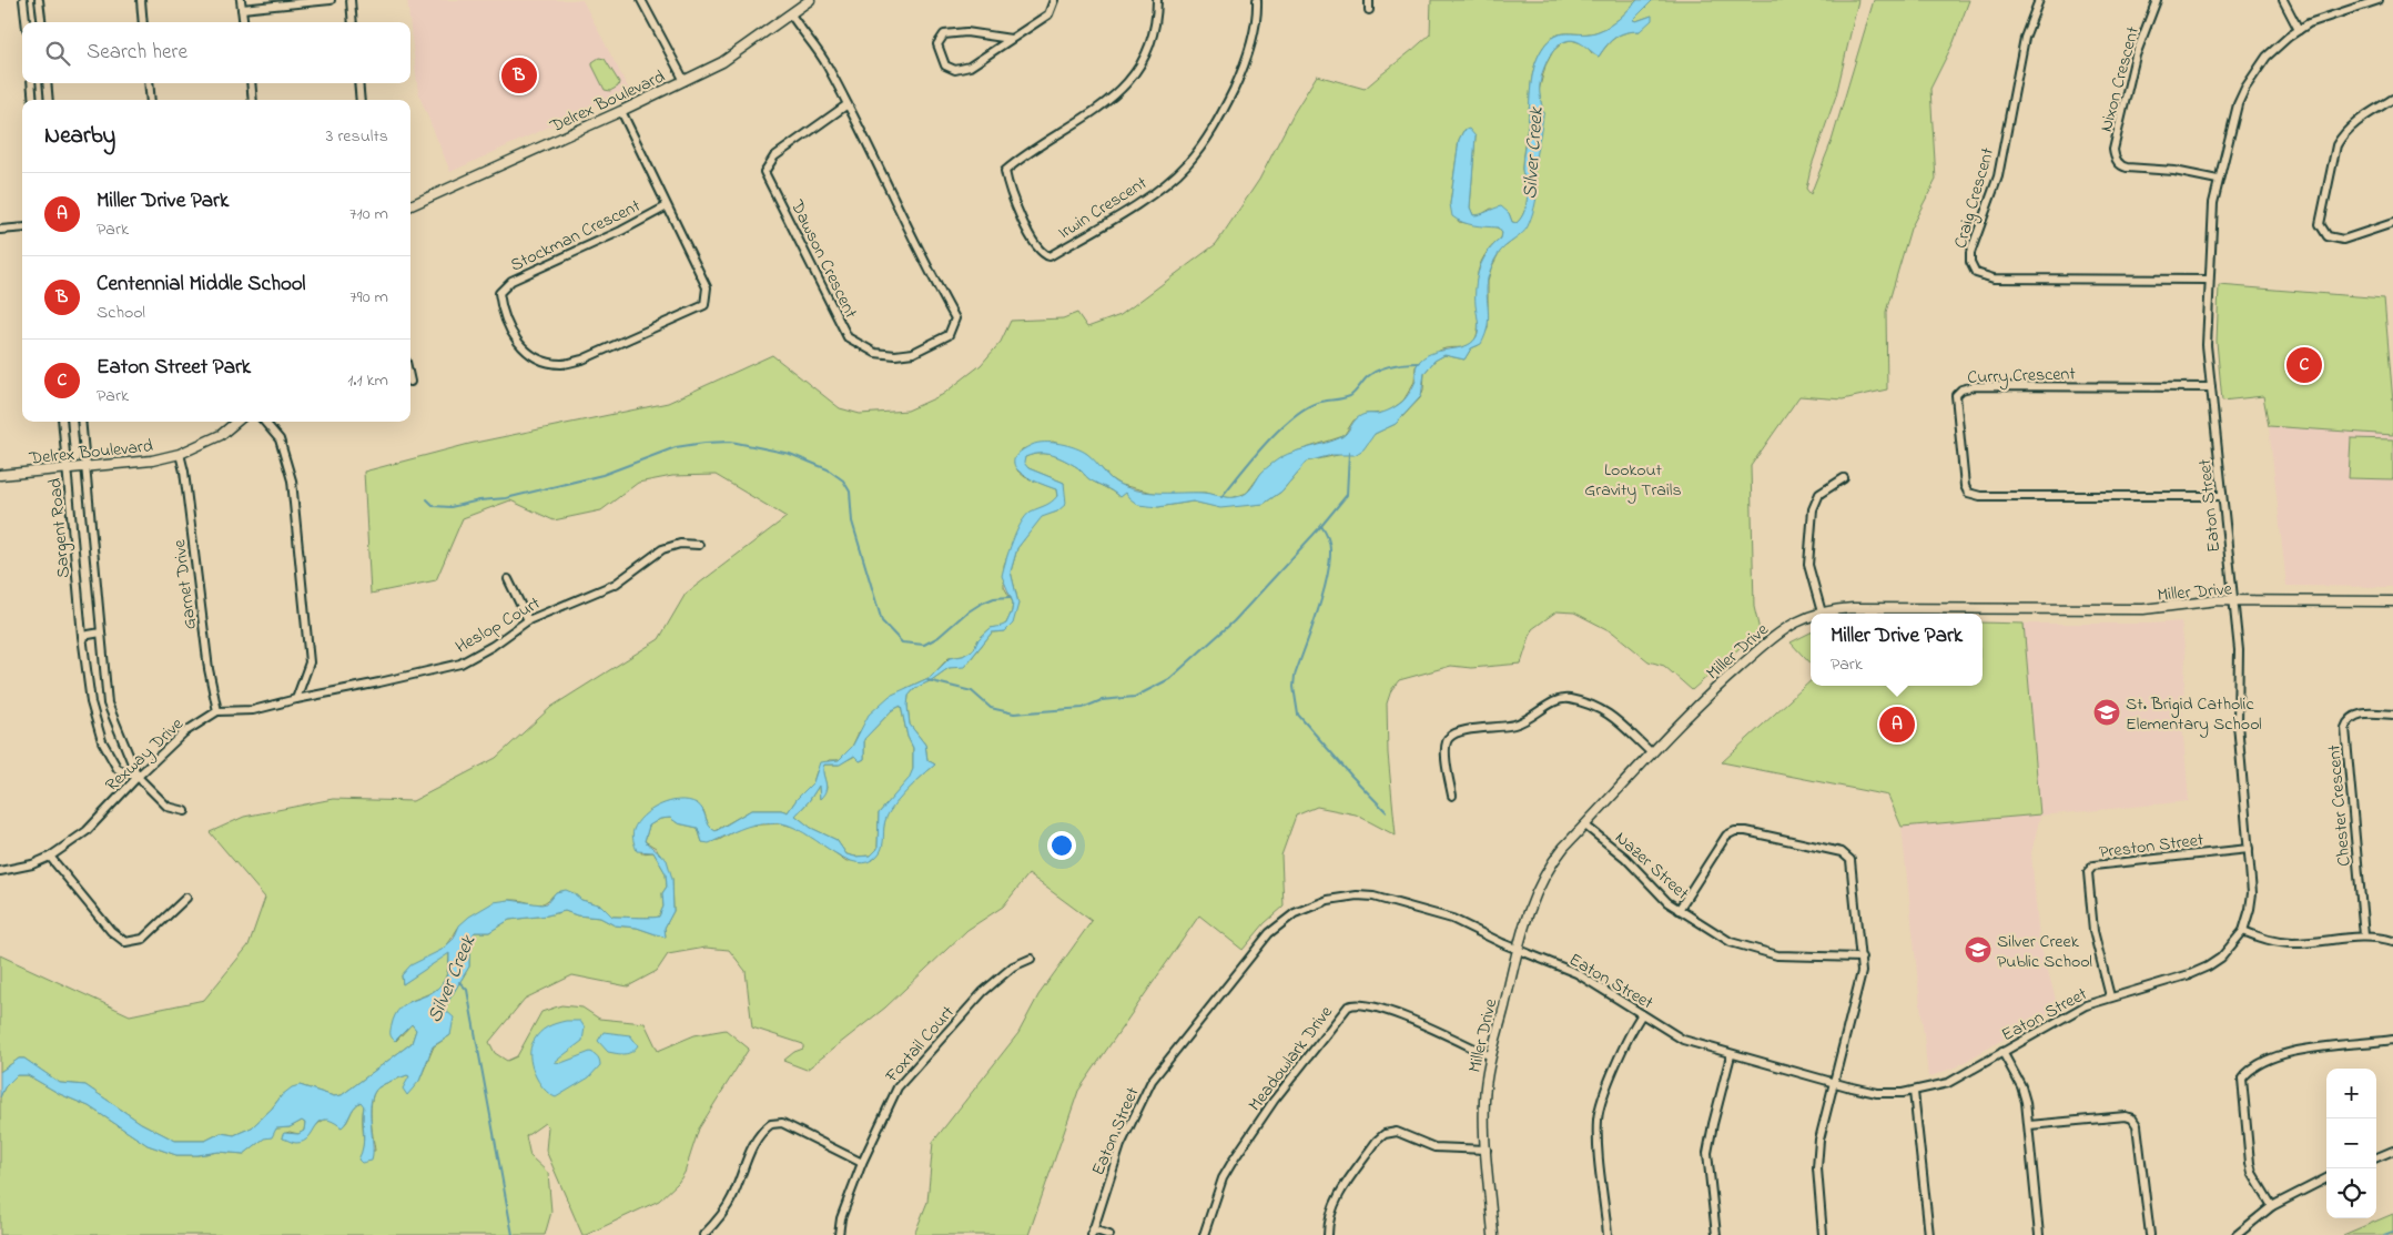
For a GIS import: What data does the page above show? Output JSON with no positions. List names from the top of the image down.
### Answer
{
  "streets": {
    "street": [
      "Nixon Crescent",
      "Delrex Boulevard",
      "Craig Crescent",
      "Irwin Crescent",
      "Stockman Crescent",
      "Dawson Crescent",
      "Curry Crescent",
      "Eaton Street",
      "Sargent Road",
      "Garnet Drive",
      "Miller Drive",
      "Heslop Court",
      "Rexway Drive",
      "Chester Crescent",
      "Preston Street",
      "Nazer Street",
      "Foxtail Court",
      "Meadowlark Drive"
    ]
  },
  "crossings": [
    ["Nixon Crescent", "Eaton Street"],
    ["Delrex Boulevard", "Stockman Crescent"],
    ["Delrex Boulevard", "Dawson Crescent"],
    ["Delrex Boulevard", "Sargent Road"],
    ["Delrex Boulevard", "Garnet Drive"],
    ["Craig Crescent", "Eaton Street"],
    ["Curry Crescent", "Eaton Street"],
    ["Eaton Street", "Miller Drive"],
    ["Eaton Street", "Preston Street"],
    ["Sargent Road", "Rexway Drive"],
    ["Garnet Drive", "Rexway Drive"],
    ["Miller Drive", "Nazer Street"],
    ["Miller Drive", "Meadowlark Drive"]
  ],
  "water": ["Silver Creek"],
  "parks": ["Lookout Gravity Trails"],
  "places": {
    "school or university": ["St. Brigid Catholic Elementary School", "Silver Creek Public School"]
  },
  "page": {
    "search": "Search here",
    "pins": ["B", "C", "A"],
    "heading": ["Nearby", "3 results"],
    "list": [
      {
        "mark": "A",
        "name": "Miller Drive Park",
        "note": "Park",
        "value": "710 m"
      },
      {
        "mark": "B",
        "name": "Centennial Middle School",
        "note": "School",
        "value": "790 m"
      },
      {
        "mark": "C",
        "name": "Eaton Street Park",
        "note": "Park",
        "value": "1.1 km"
      }
    ],
    "popup": ["Miller Drive Park", "Park"],
    "map_buttons": ["+", "−"]
  }
}
